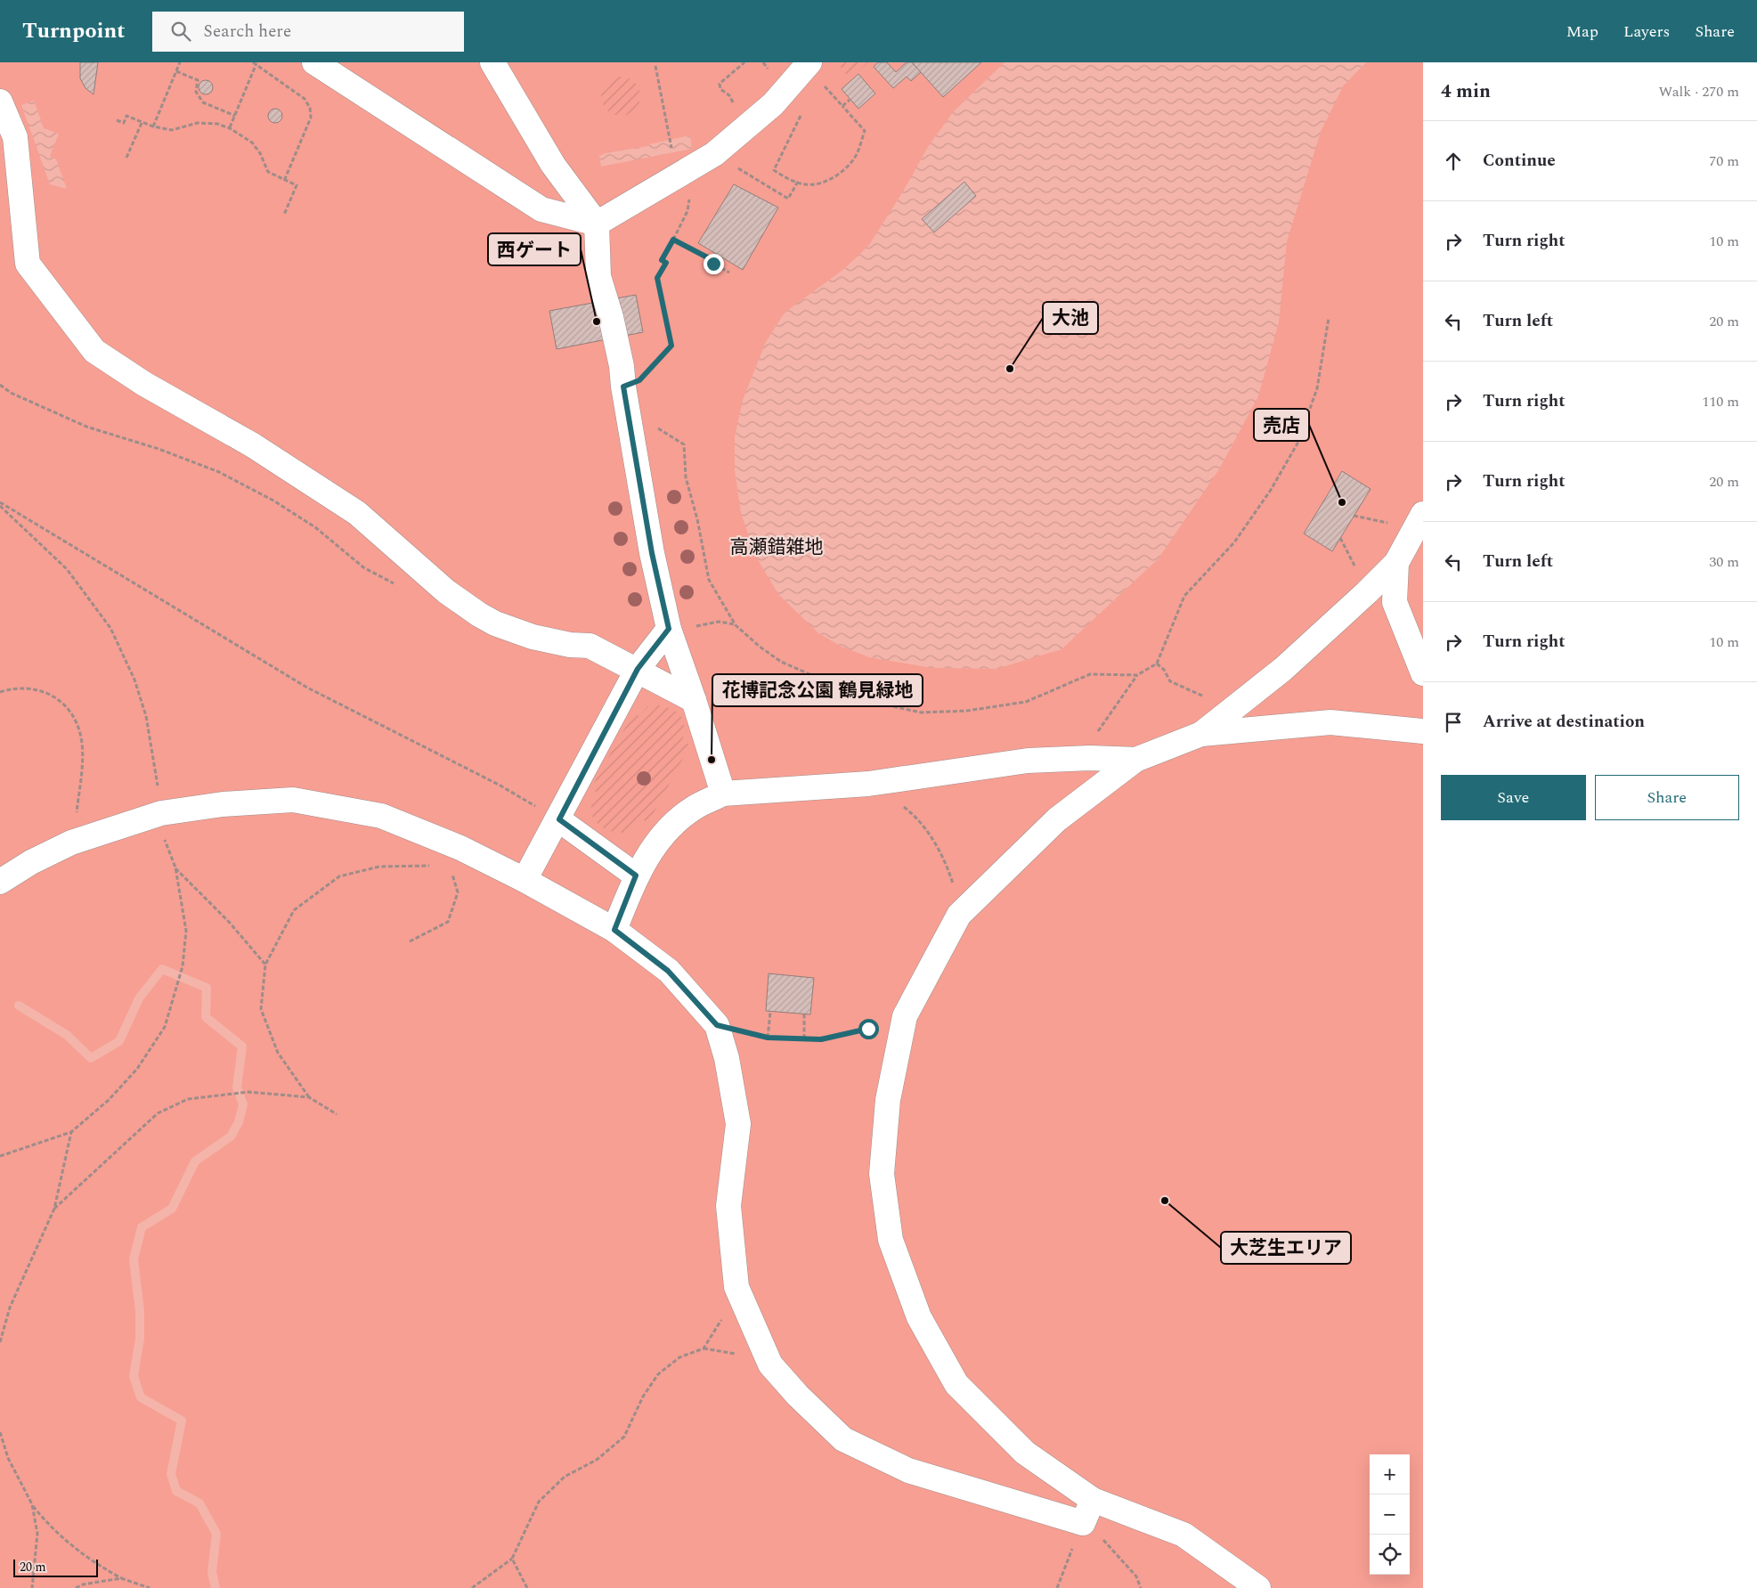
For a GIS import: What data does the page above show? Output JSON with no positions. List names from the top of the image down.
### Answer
{
  "districts": ["高瀬錯雑地"],
  "places": [
    "西ゲート",
    "大池",
    "売店",
    "花博記念公園 鶴見緑地",
    "大芝生エリア"
  ],
  "scale_bar": "20 m",
  "page": {
    "header": "Turnpoint",
    "search": "Search here",
    "nav": ["Map", "Layers", "Share"],
    "heading": ["4 min", "Walk · 270 m"],
    "list": [
      ["Continue", "70 m"],
      ["Turn right", "10 m"],
      ["Turn left", "20 m"],
      ["Turn right", "110 m"],
      ["Turn right", "20 m"],
      ["Turn left", "30 m"],
      ["Turn right", "10 m"],
      "Arrive at destination"
    ],
    "buttons": ["Save", "Share"],
    "map_buttons": ["+", "−"],
    "scale": "20 m"
  }
}
